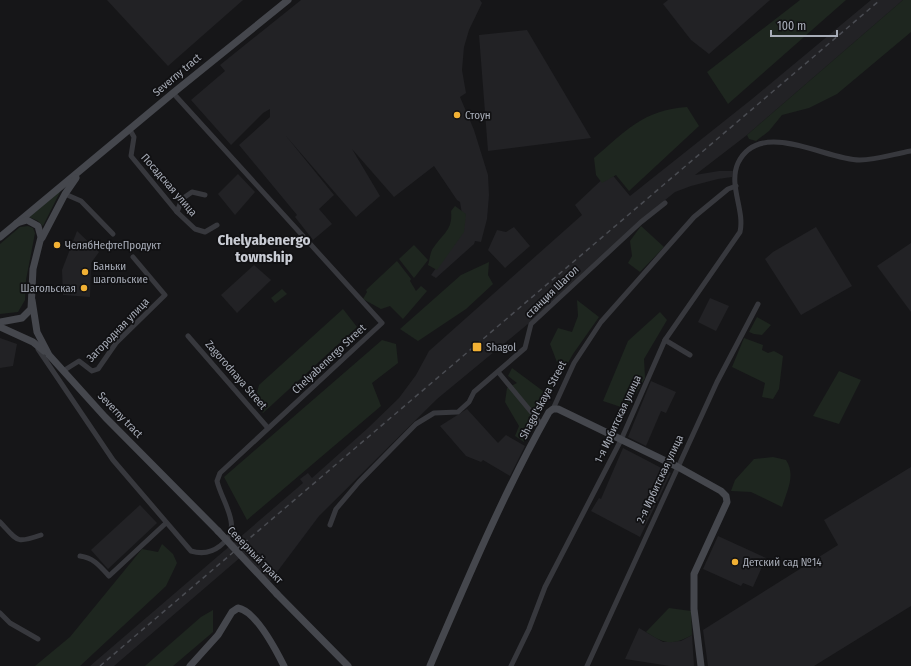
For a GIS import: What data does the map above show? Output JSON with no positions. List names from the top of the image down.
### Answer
{
  "streets": {
    "main road": ["Severny tract", "Shagol'skaya Street", "Северный тракт"],
    "street": [
      "Посадская улица",
      "станция Шагол",
      "Загородная улица",
      "Chelyabenergo Street",
      "Zagorodnaya Street",
      "1-я Ирбитская улица",
      "2-я Ирбитская улица"
    ]
  },
  "crossings": [
    ["Severny tract", "Посадская улица"],
    ["Severny tract", "Загородная улица"],
    ["Severny tract", "Chelyabenergo Street"],
    ["Severny tract", "Северный тракт"],
    ["Chelyabenergo Street", "Zagorodnaya Street"],
    ["Shagol'skaya Street", "1-я Ирбитская улица"]
  ],
  "districts": ["Chelyabenergo township"],
  "places": {
    "other": [
      "Стоун",
      "ЧелябНефтеПродукт",
      "Баньки шагольские",
      "Шагольская",
      "Детский сад №14"
    ],
    "transit": ["Shagol"]
  },
  "scale_bar": "100 m"
}
